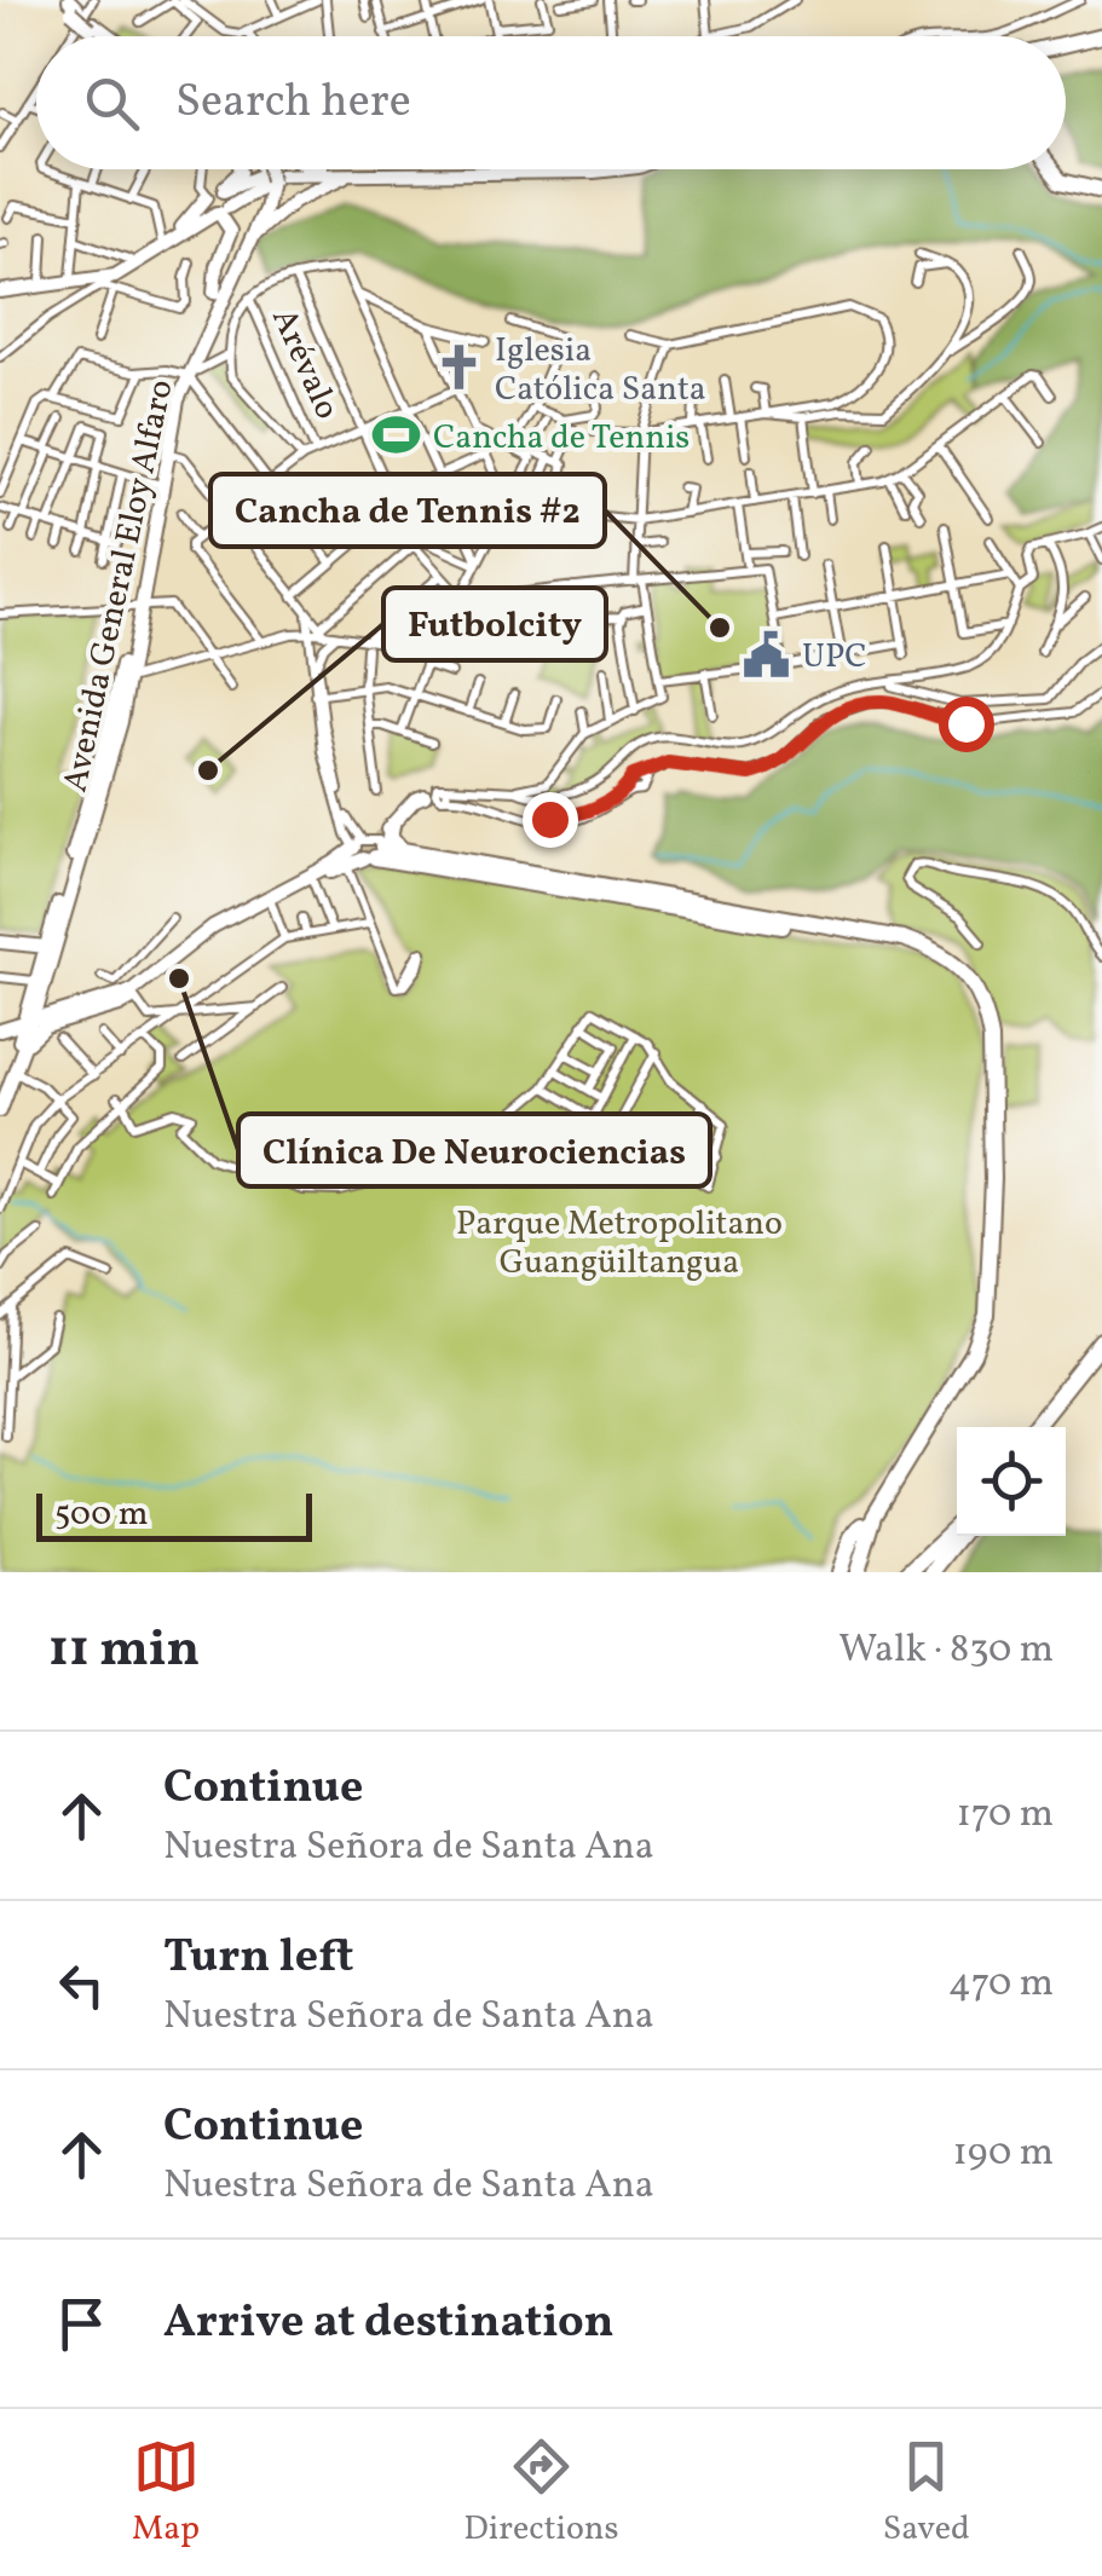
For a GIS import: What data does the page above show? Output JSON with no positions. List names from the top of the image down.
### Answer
{
  "streets": {
    "main road": ["Avenida General Eloy Alfaro"],
    "street": ["Arévalo"]
  },
  "parks": ["Parque Metropolitano Guangüiltangua"],
  "places": {
    "church": ["Iglesia Católica Santa"],
    "sports": ["Cancha de Tennis"],
    "other": ["Cancha de Tennis #2", "Futbolcity", "Clínica De Neurociencias"],
    "public building": ["UPC"]
  },
  "scale_bar": "500 m",
  "page": {
    "search": "Search here",
    "scale": "500 m",
    "heading": ["11 min", "Walk · 830 m"],
    "list": [
      ["Continue", "Nuestra Señora de Santa Ana", "170 m"],
      ["Turn left", "Nuestra Señora de Santa Ana", "470 m"],
      ["Continue", "Nuestra Señora de Santa Ana", "190 m"],
      "Arrive at destination"
    ],
    "nav": ["Map", "Directions", "Saved"]
  }
}
